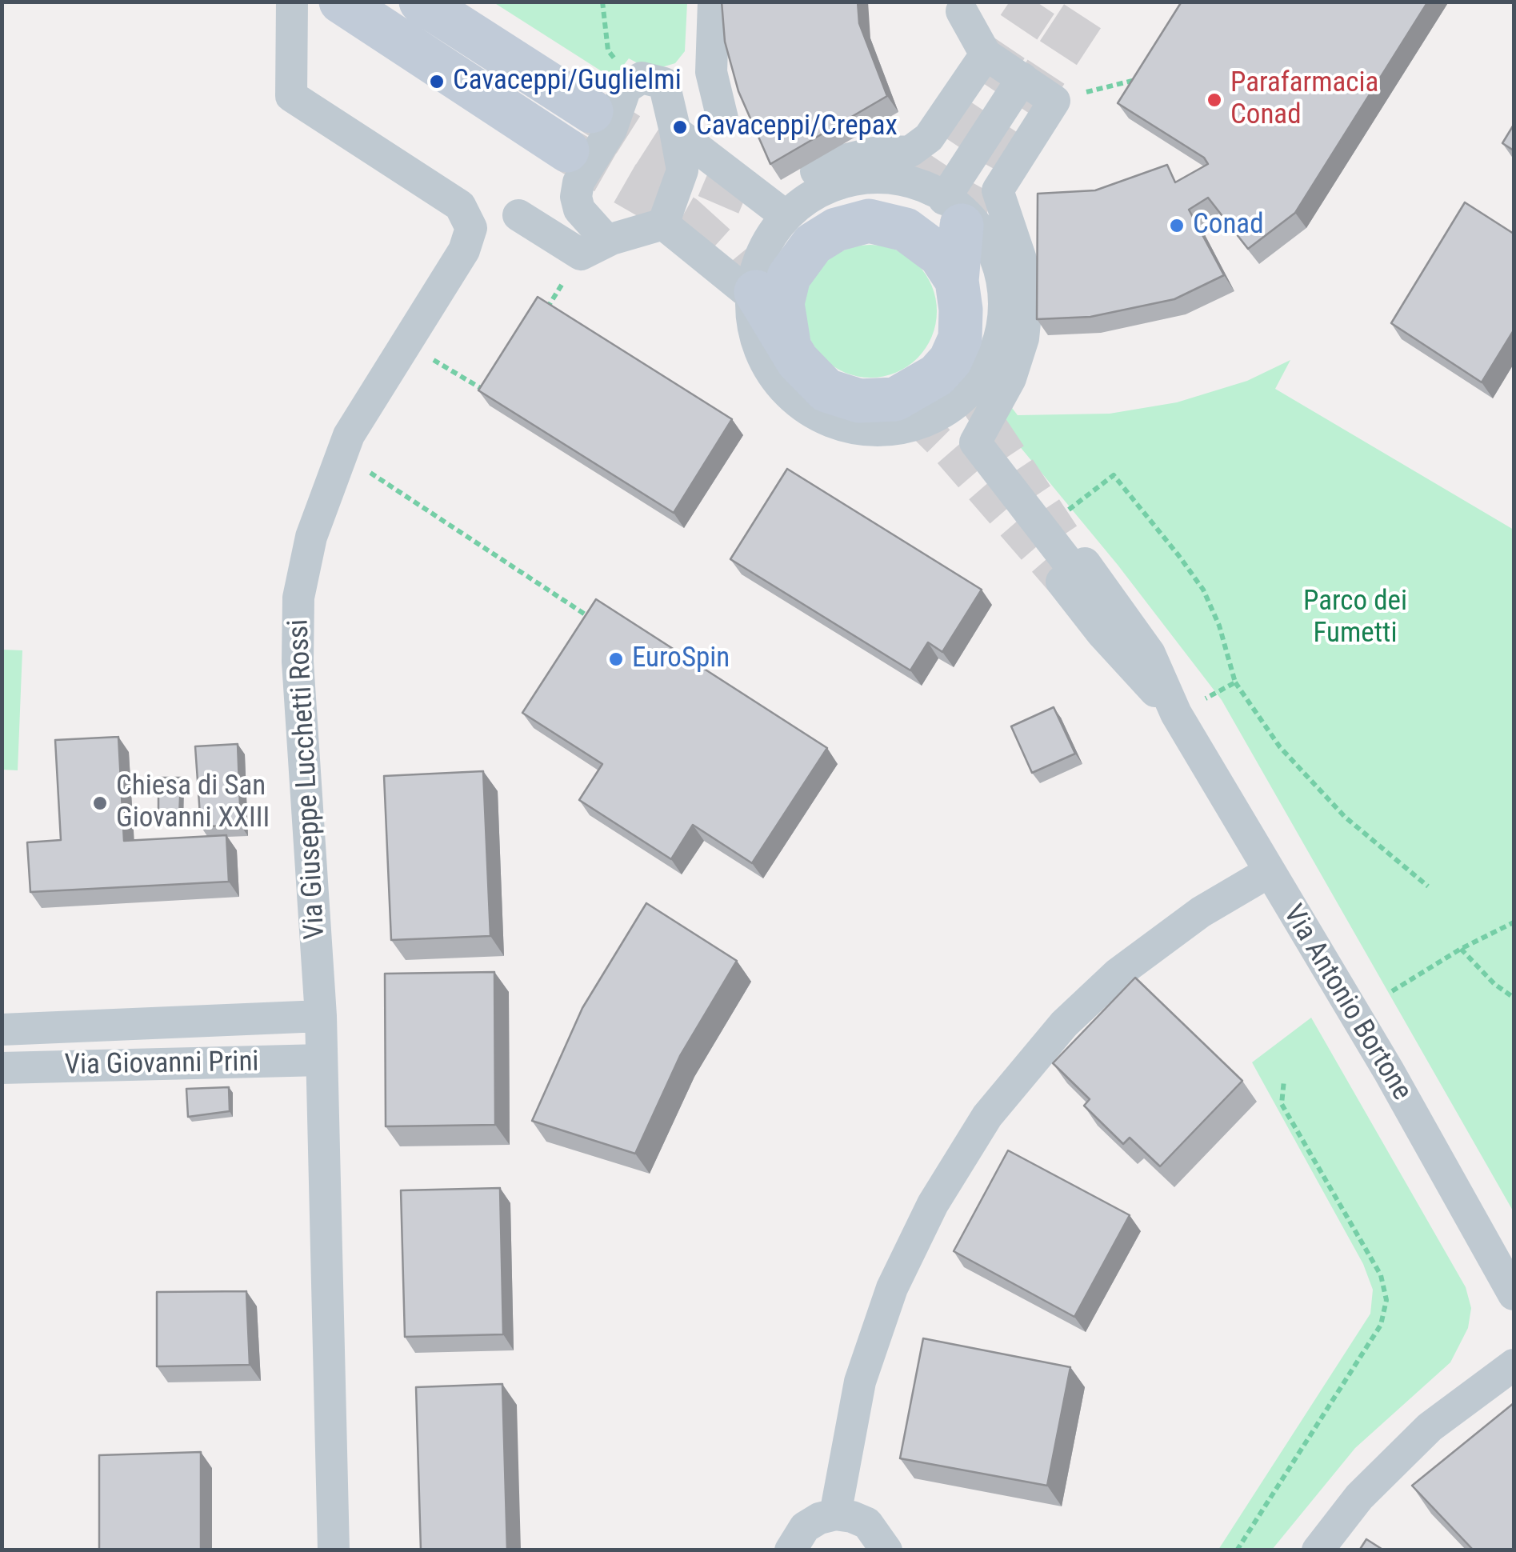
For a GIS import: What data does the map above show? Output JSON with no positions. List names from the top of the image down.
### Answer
{
  "streets": {
    "street": ["Via Giuseppe Lucchetti Rossi", "Via Antonio Bortone", "Via Giovanni Prini"]
  },
  "crossings": [
    ["Via Giuseppe Lucchetti Rossi", "Via Giovanni Prini"]
  ],
  "parks": ["Parco dei Fumetti"],
  "places": [
    "Cavaceppi/Guglielmi",
    "Parafarmacia Conad",
    "Cavaceppi/Crepax",
    "Conad",
    "EuroSpin",
    "Chiesa di San Giovanni XXIII"
  ]
}
